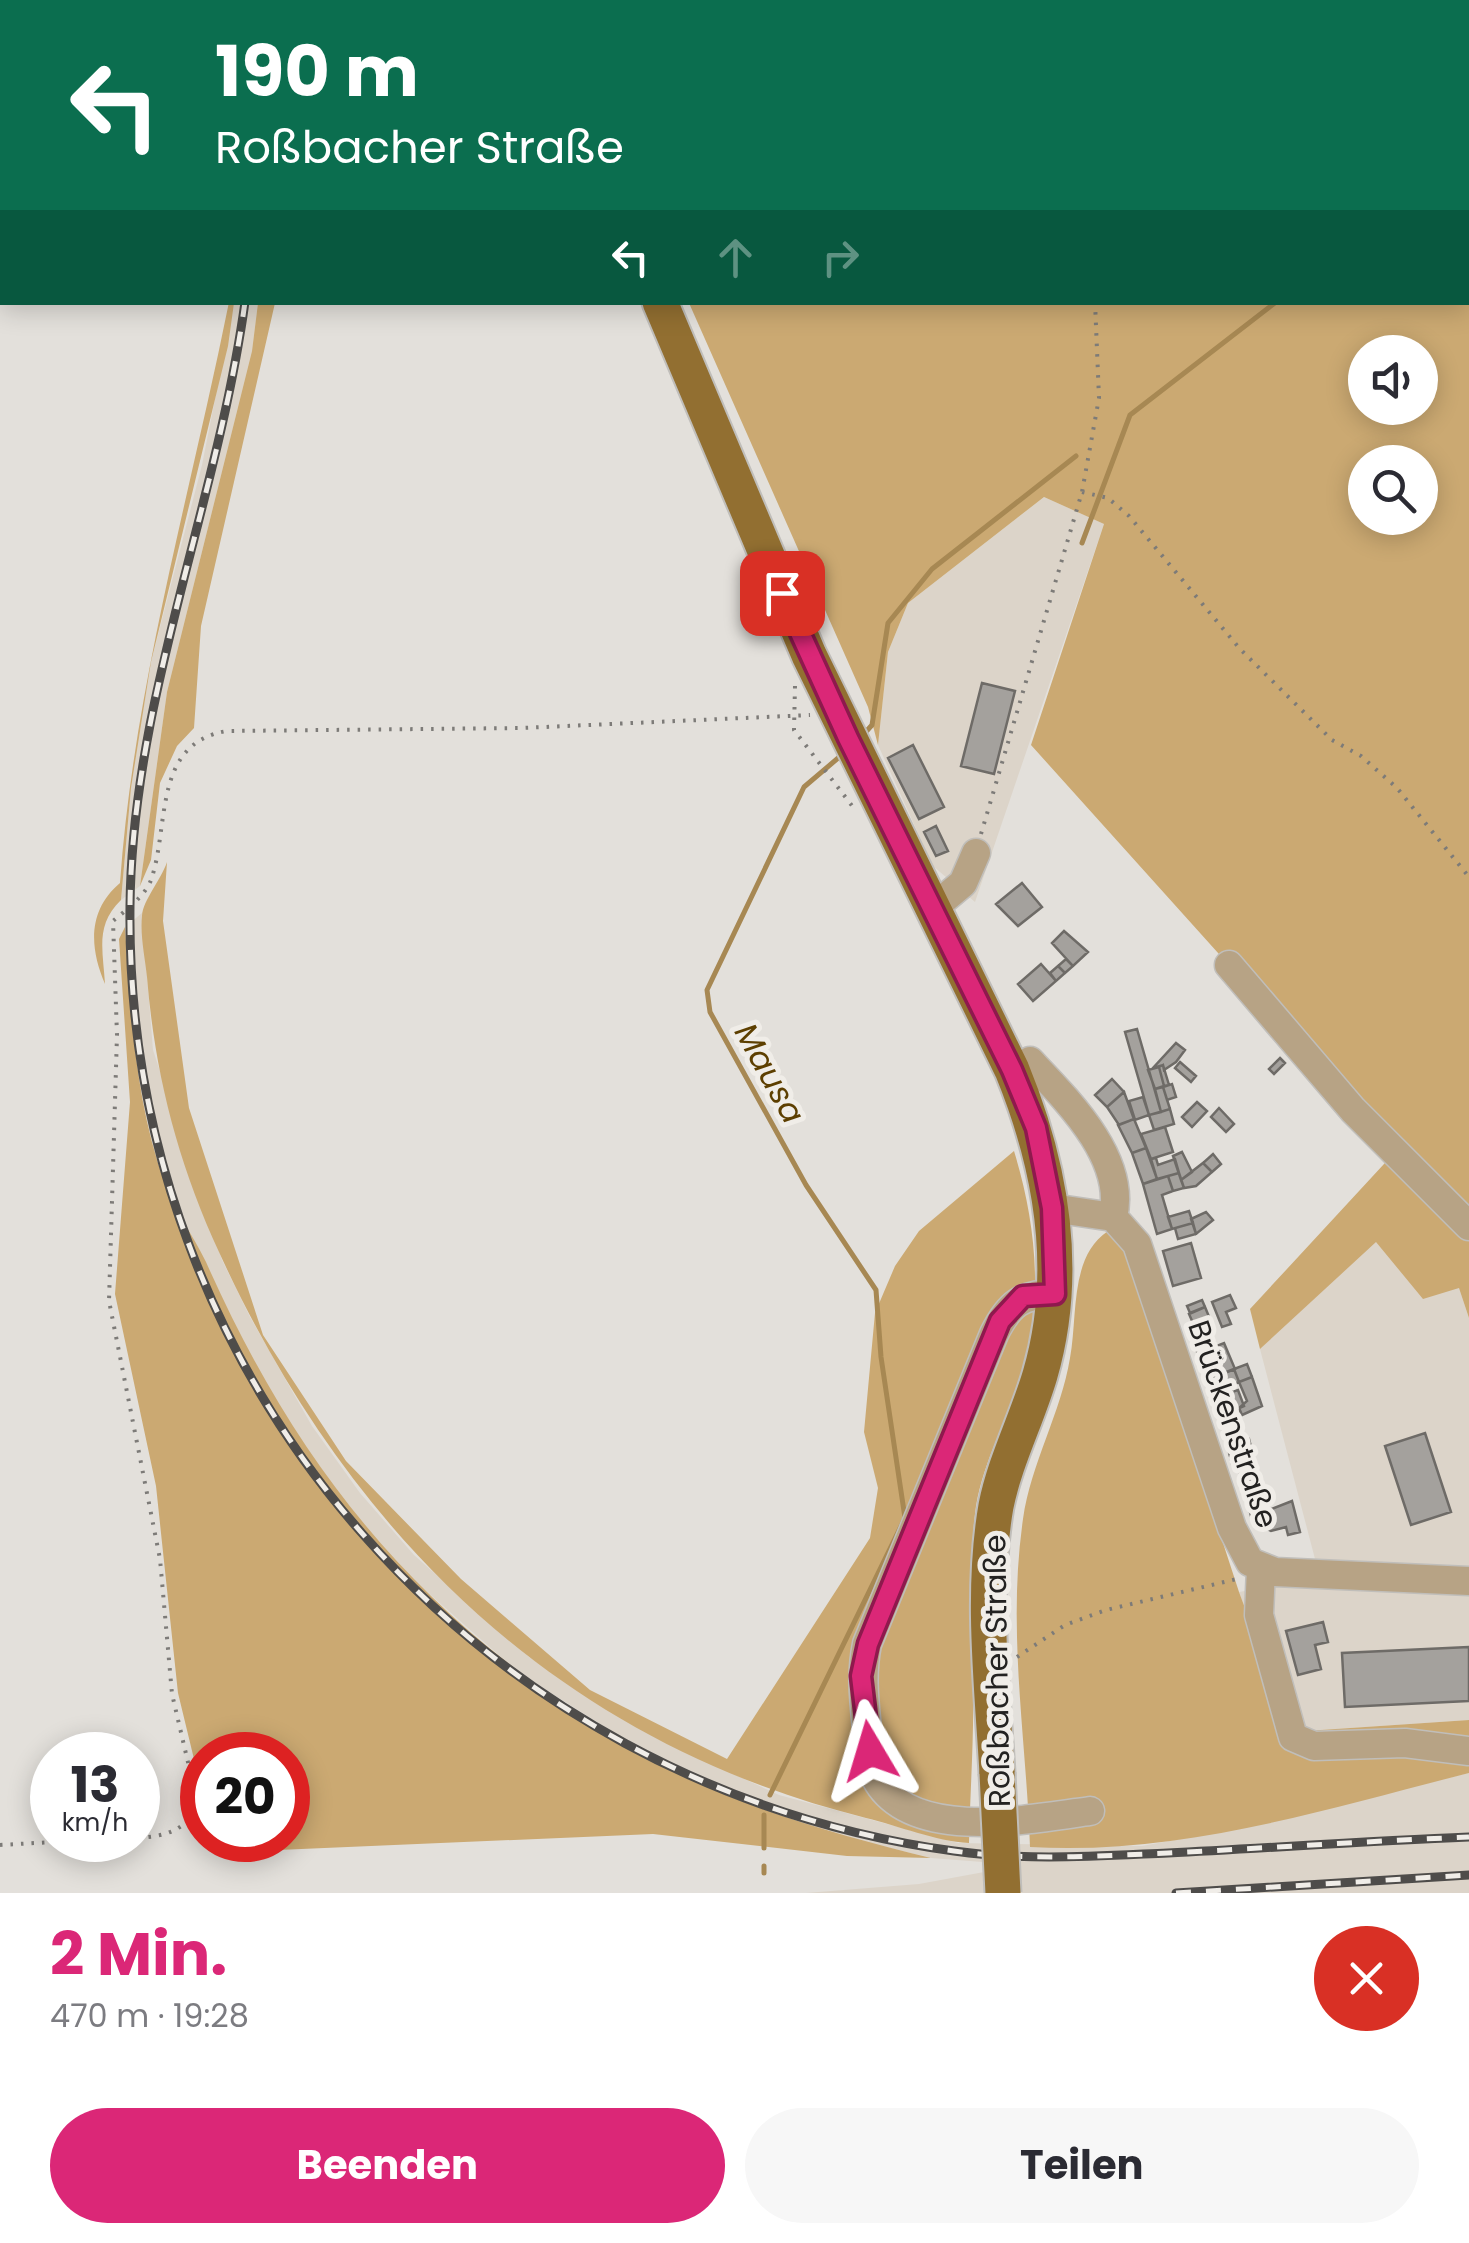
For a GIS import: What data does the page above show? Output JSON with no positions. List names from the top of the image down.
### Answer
{
  "streets": {
    "main road": ["Roßbacher Straße"],
    "street": ["Brückenstraße"]
  },
  "water": ["Mausa"],
  "page": {
    "turn": ["190 m", "Roßbacher Straße"],
    "speed": "13 km/h",
    "limit": "20",
    "heading": ["2 Min.", "470 m · 19:28"],
    "buttons": ["Beenden", "Teilen"]
  }
}
